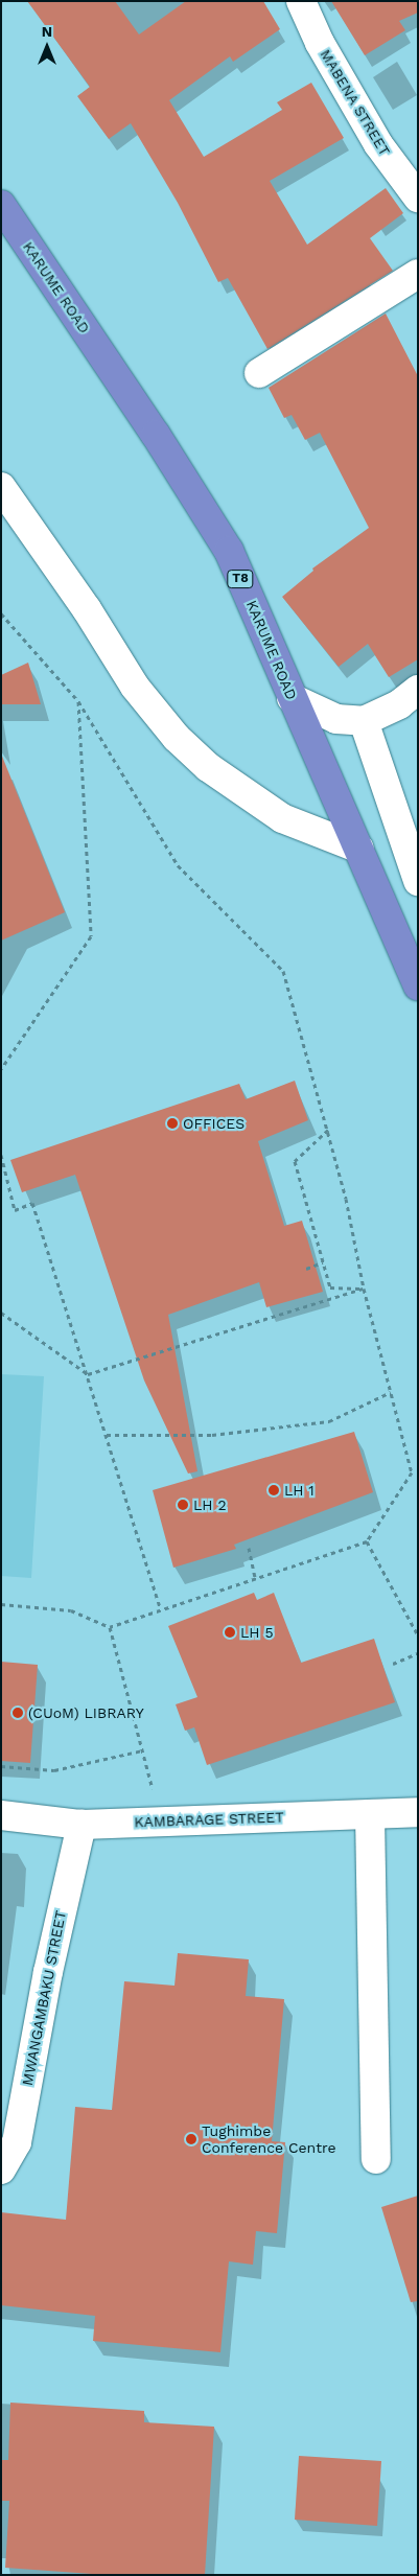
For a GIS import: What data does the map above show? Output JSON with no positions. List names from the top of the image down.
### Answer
{
  "streets": {
    "highway": ["KARUME ROAD", "T8"],
    "street": ["MABENA STREET", "KAMBARAGE STREET", "MWANGAMBAKU STREET"]
  },
  "crossings": [
    ["KAMBARAGE STREET", "MWANGAMBAKU STREET"]
  ],
  "places": [
    "OFFICES",
    "LH 1",
    "LH 2",
    "LH 5",
    "(CUoM) LIBRARY",
    "Tughimbe Conference Centre"
  ],
  "north": "top"
}
